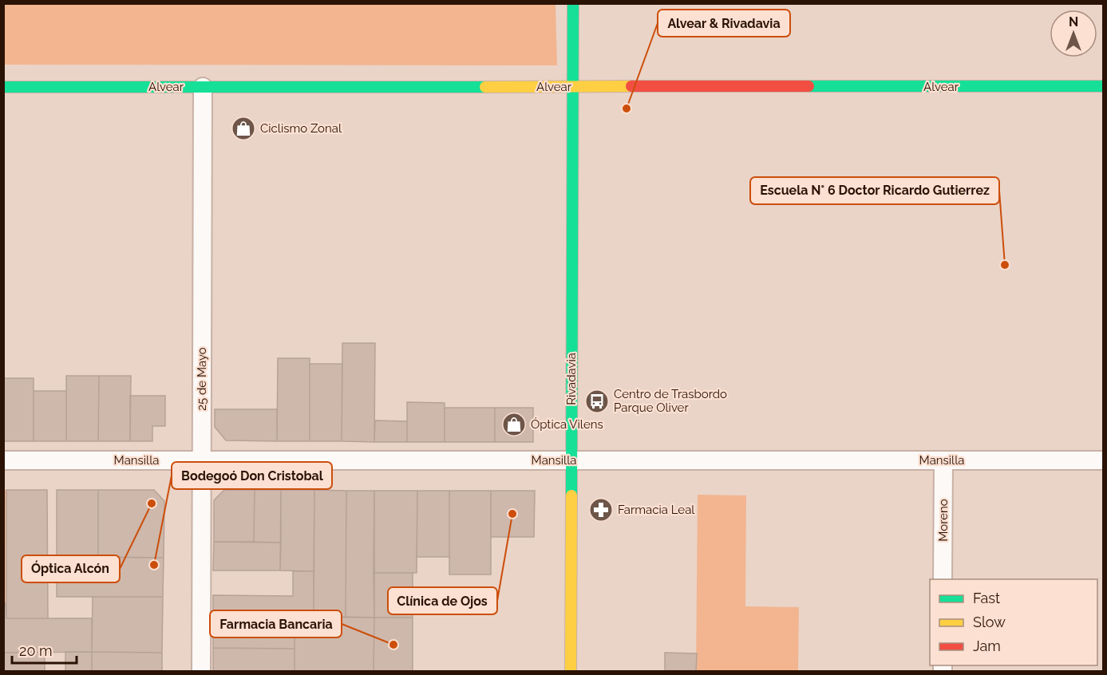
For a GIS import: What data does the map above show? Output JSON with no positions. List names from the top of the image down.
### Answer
{
  "streets": {
    "street": [
      "Alvear",
      "25 de Mayo",
      "Rivadavia",
      "Mansilla",
      "Moreno"
    ]
  },
  "crossings": [
    ["Alvear", "25 de Mayo"],
    ["Alvear", "Rivadavia"],
    ["25 de Mayo", "Mansilla"],
    ["Rivadavia", "Mansilla"],
    ["Mansilla", "Moreno"]
  ],
  "places": {
    "other": [
      "Alvear & Rivadavia",
      "Escuela N° 6 Doctor Ricardo Gutierrez",
      "Óptica Alcón",
      "Clínica de Ojos",
      "Bodegoó Don Cristobal",
      "Farmacia Bancaria"
    ],
    "shop": ["Ciclismo Zonal", "Óptica Vilens"],
    "bus stop": ["Centro de Trasbordo Parque Oliver"],
    "pharmacy": ["Farmacia Leal"]
  },
  "legend": ["Fast", "Slow", "Jam"],
  "scale_bar": "20 m",
  "north": "top"
}
